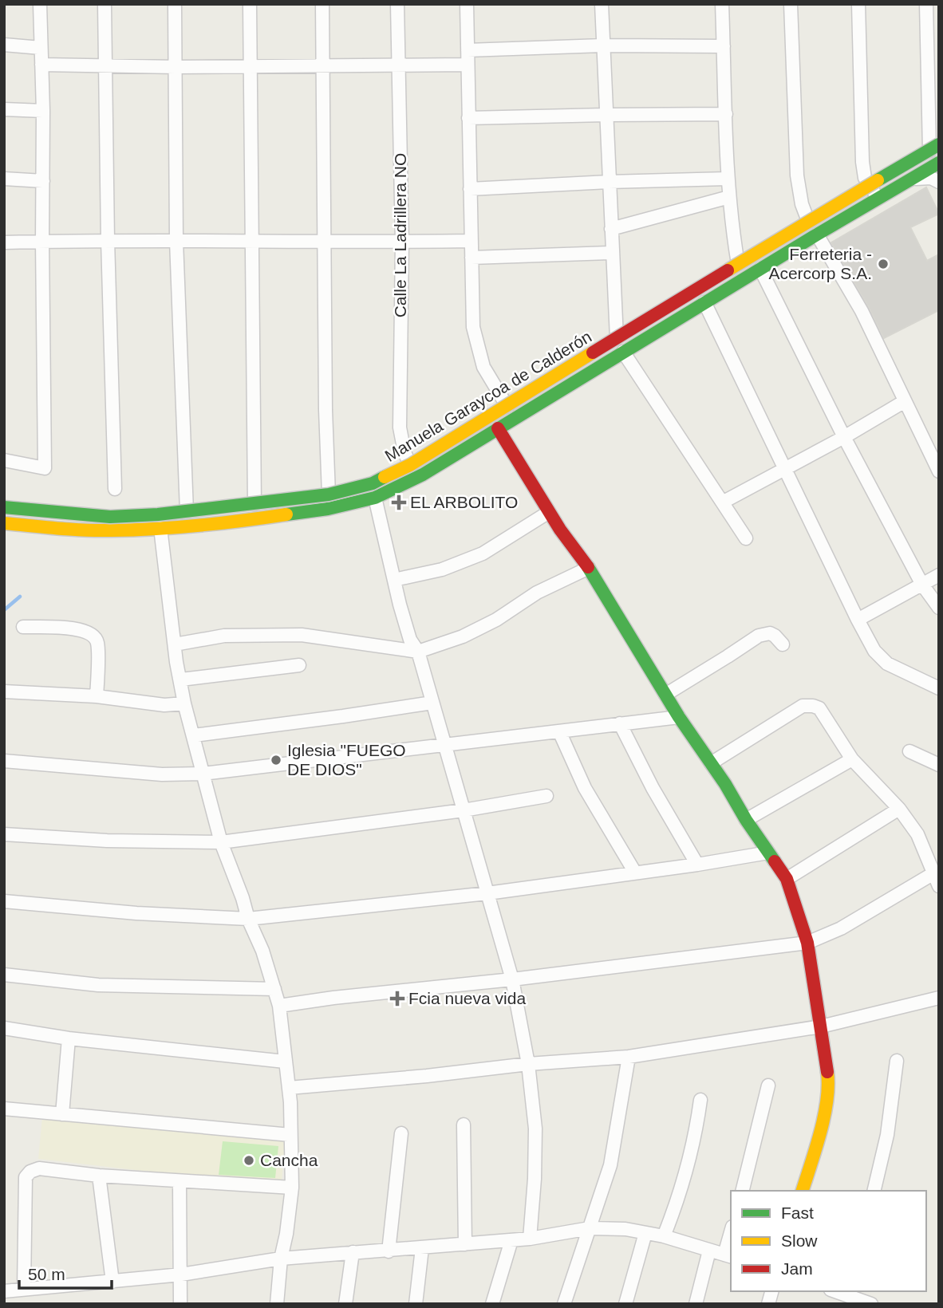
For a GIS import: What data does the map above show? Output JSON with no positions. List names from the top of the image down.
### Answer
{
  "streets": {
    "street": ["Calle La Ladrillera NO", "Manuela Garaycoa de Calderón"]
  },
  "crossings": [
    ["Calle La Ladrillera NO", "Manuela Garaycoa de Calderón"]
  ],
  "places": {
    "other": ["Ferreteria - Acercorp S.A.", "Iglesia \"FUEGO DE DIOS\"", "Cancha"],
    "health": ["EL ARBOLITO", "Fcia nueva vida"]
  },
  "legend": ["Fast", "Slow", "Jam"],
  "scale_bar": "50 m"
}
